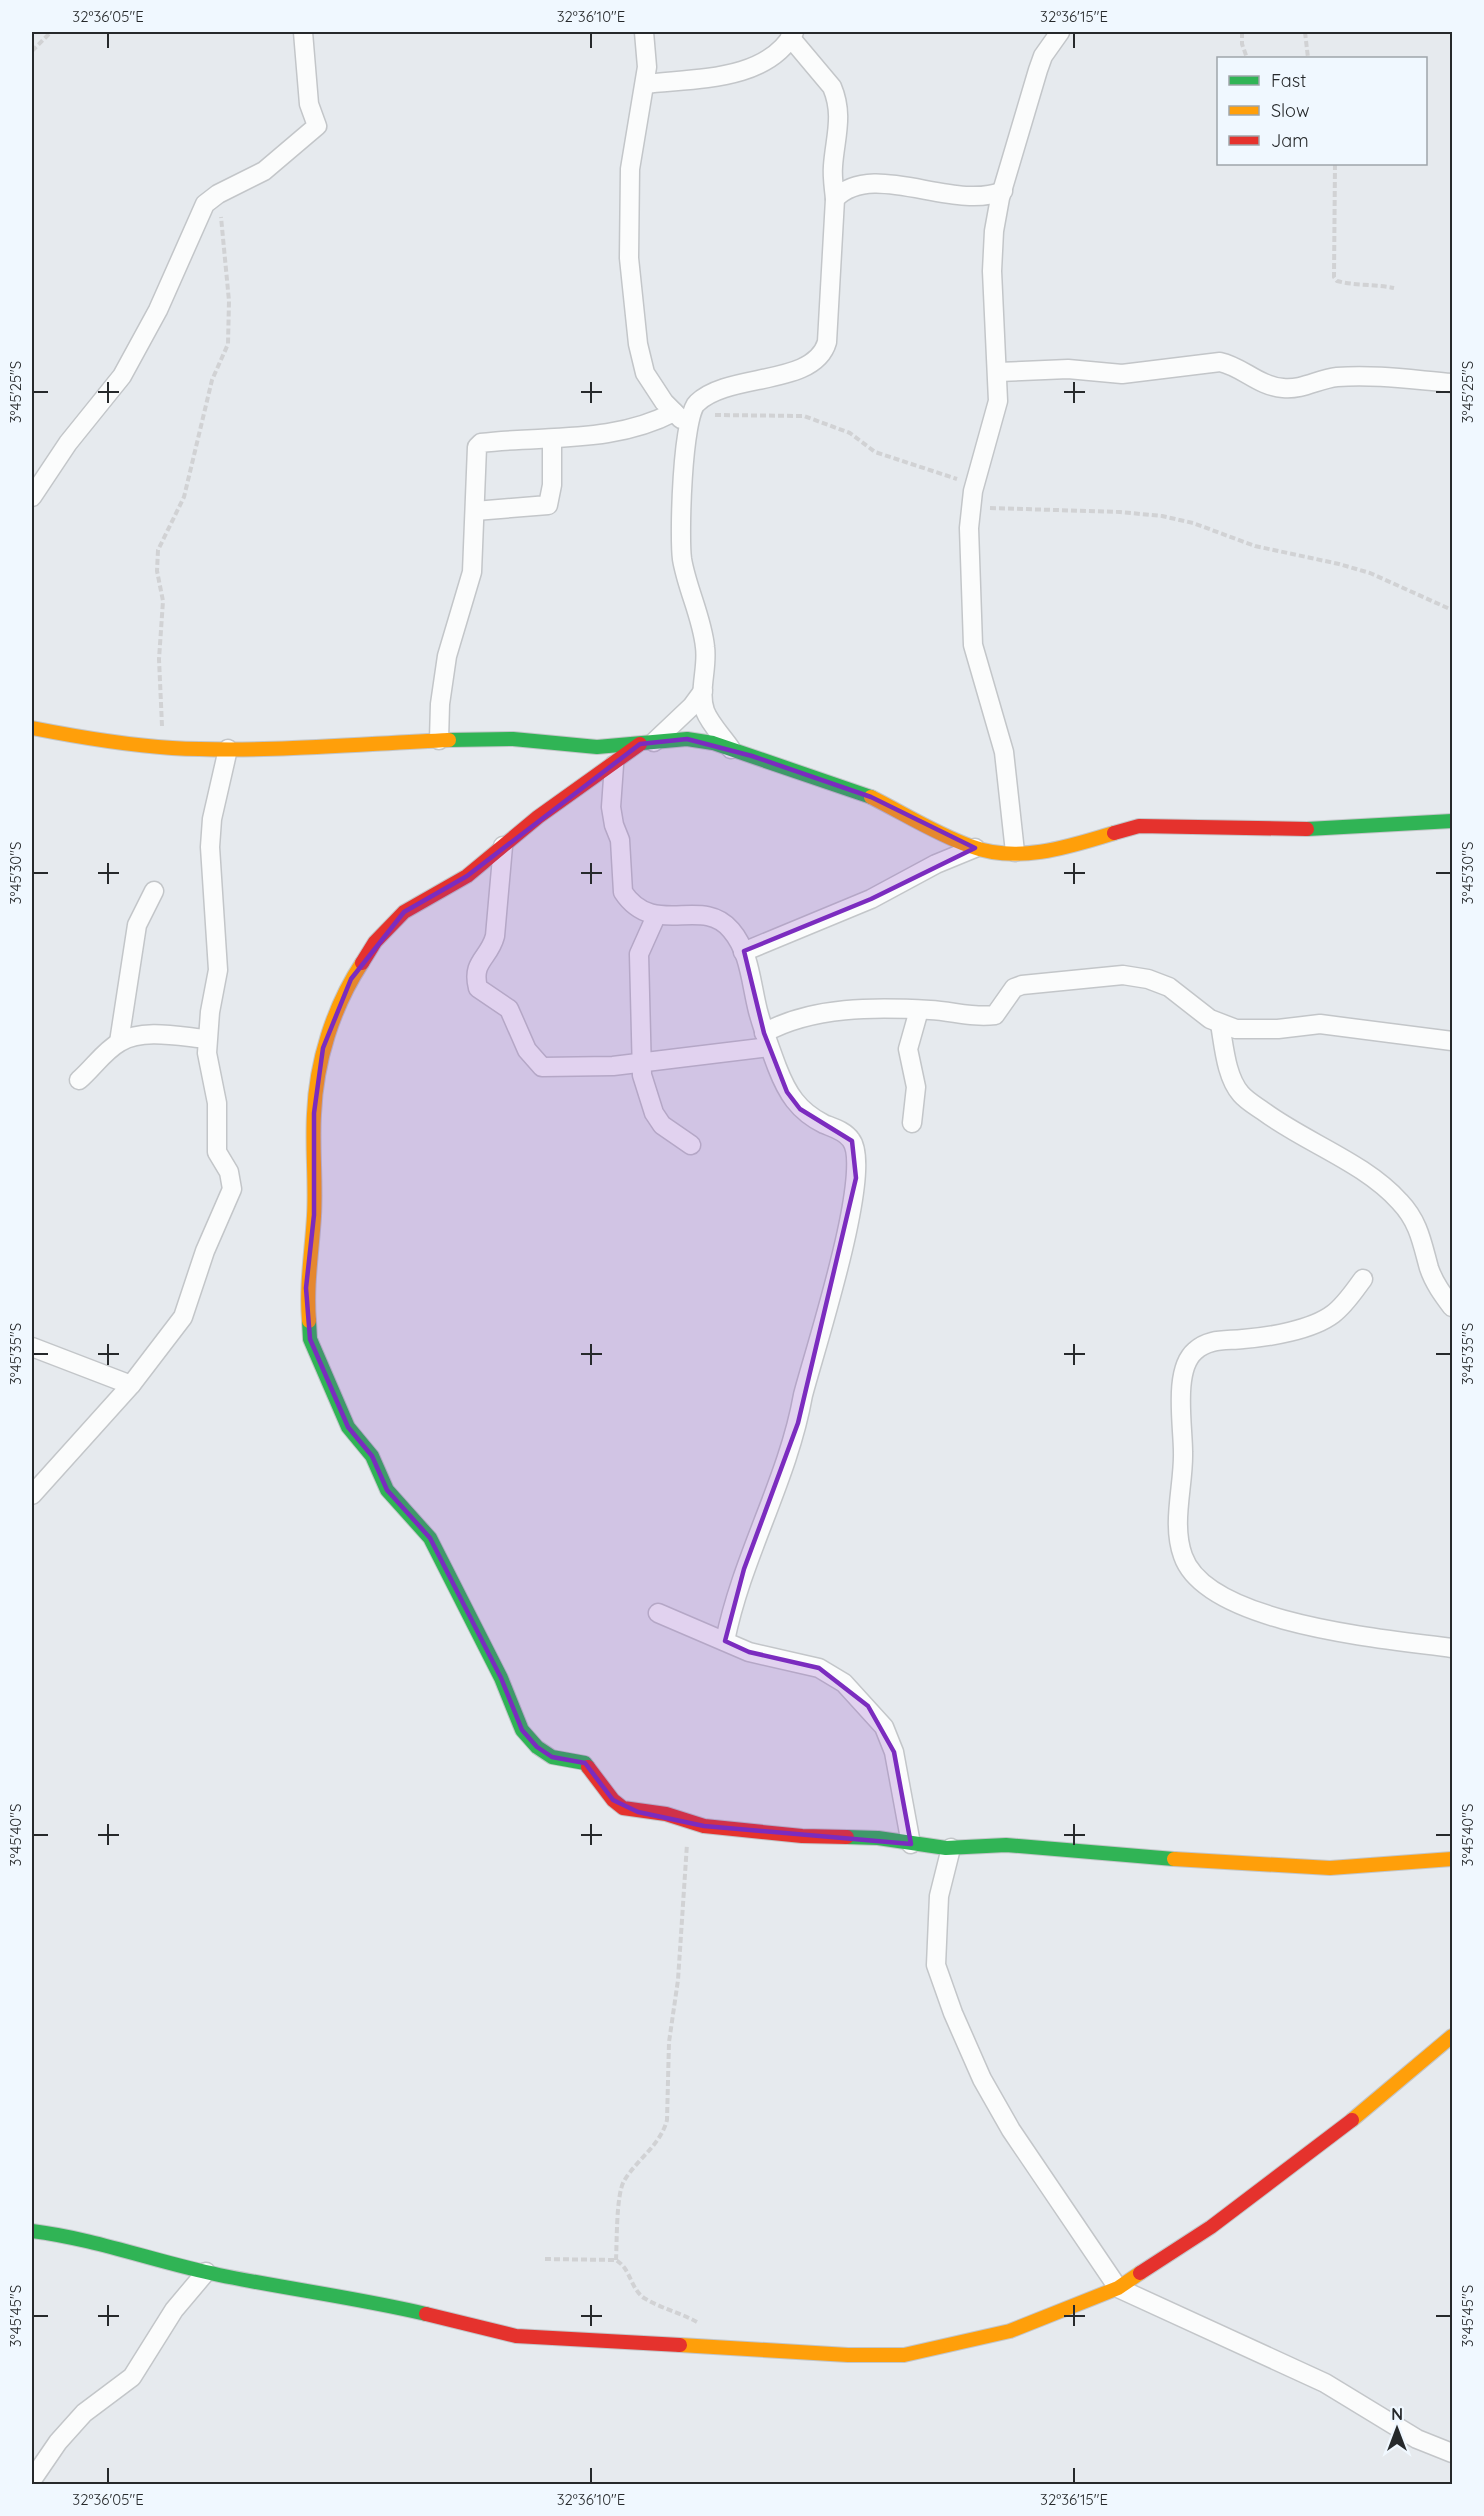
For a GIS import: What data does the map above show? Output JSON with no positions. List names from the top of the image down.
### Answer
{
  "legend": ["Fast", "Slow", "Jam"],
  "north": "top",
  "coordinates": [
    "32°36'05\"E",
    "32°36'10\"E",
    "32°36'15\"E",
    "3°45'25\"S",
    "3°45'30\"S",
    "3°45'35\"S",
    "3°45'40\"S",
    "3°45'45\"S"
  ]
}
